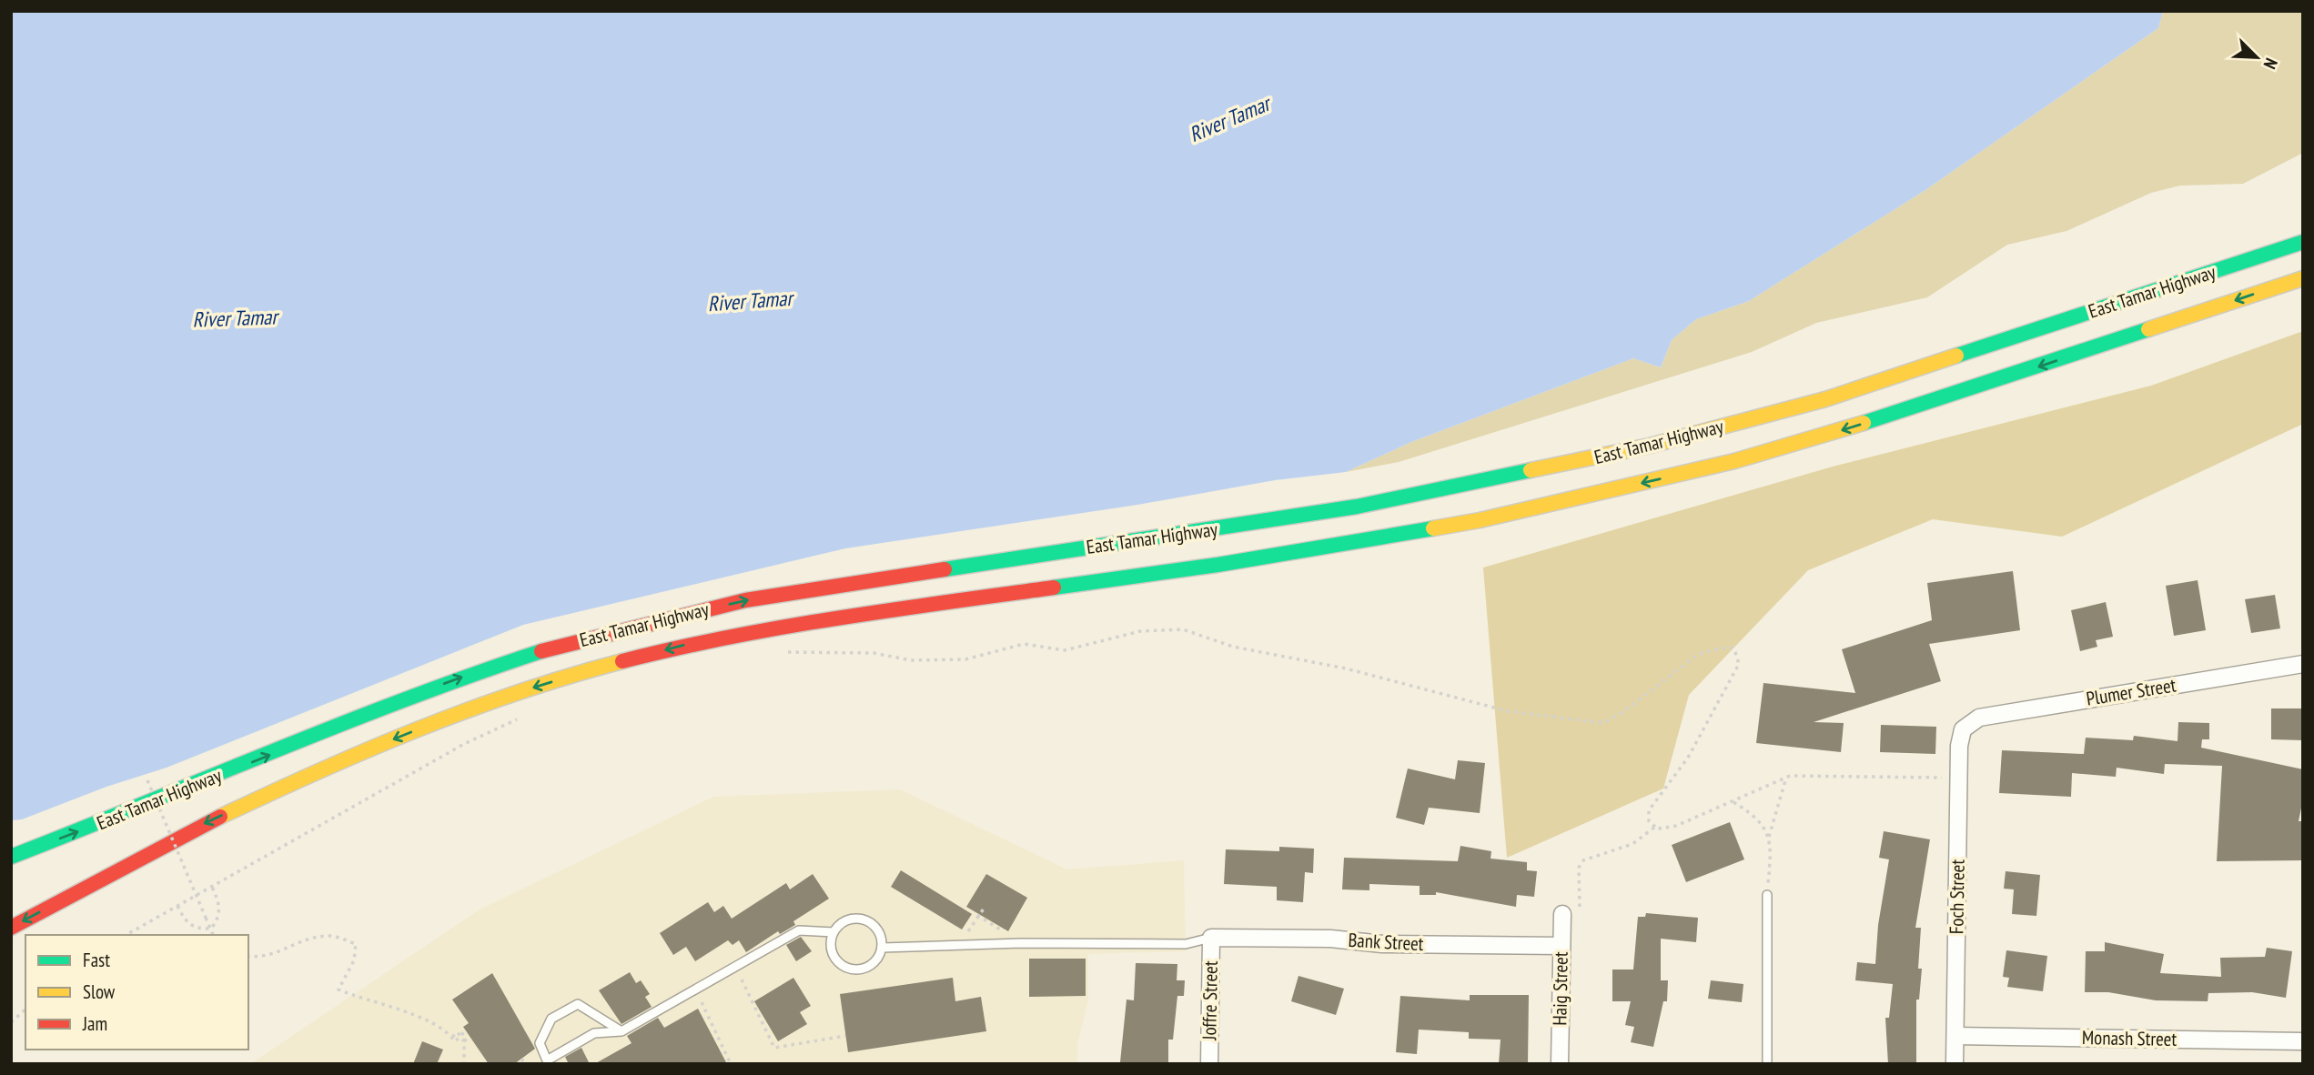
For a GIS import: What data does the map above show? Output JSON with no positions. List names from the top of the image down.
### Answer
{
  "streets": {
    "highway": ["East Tamar Highway"],
    "street": [
      "Plumer Street",
      "Foch Street",
      "Bank Street",
      "Haig Street",
      "Joffre Street",
      "Monash Street"
    ]
  },
  "crossings": [
    ["Plumer Street", "Foch Street"],
    ["Foch Street", "Monash Street"],
    ["Bank Street", "Haig Street"],
    ["Bank Street", "Joffre Street"]
  ],
  "water": ["River Tamar"],
  "legend": ["Fast", "Slow", "Jam"],
  "north": "bottom right"
}
